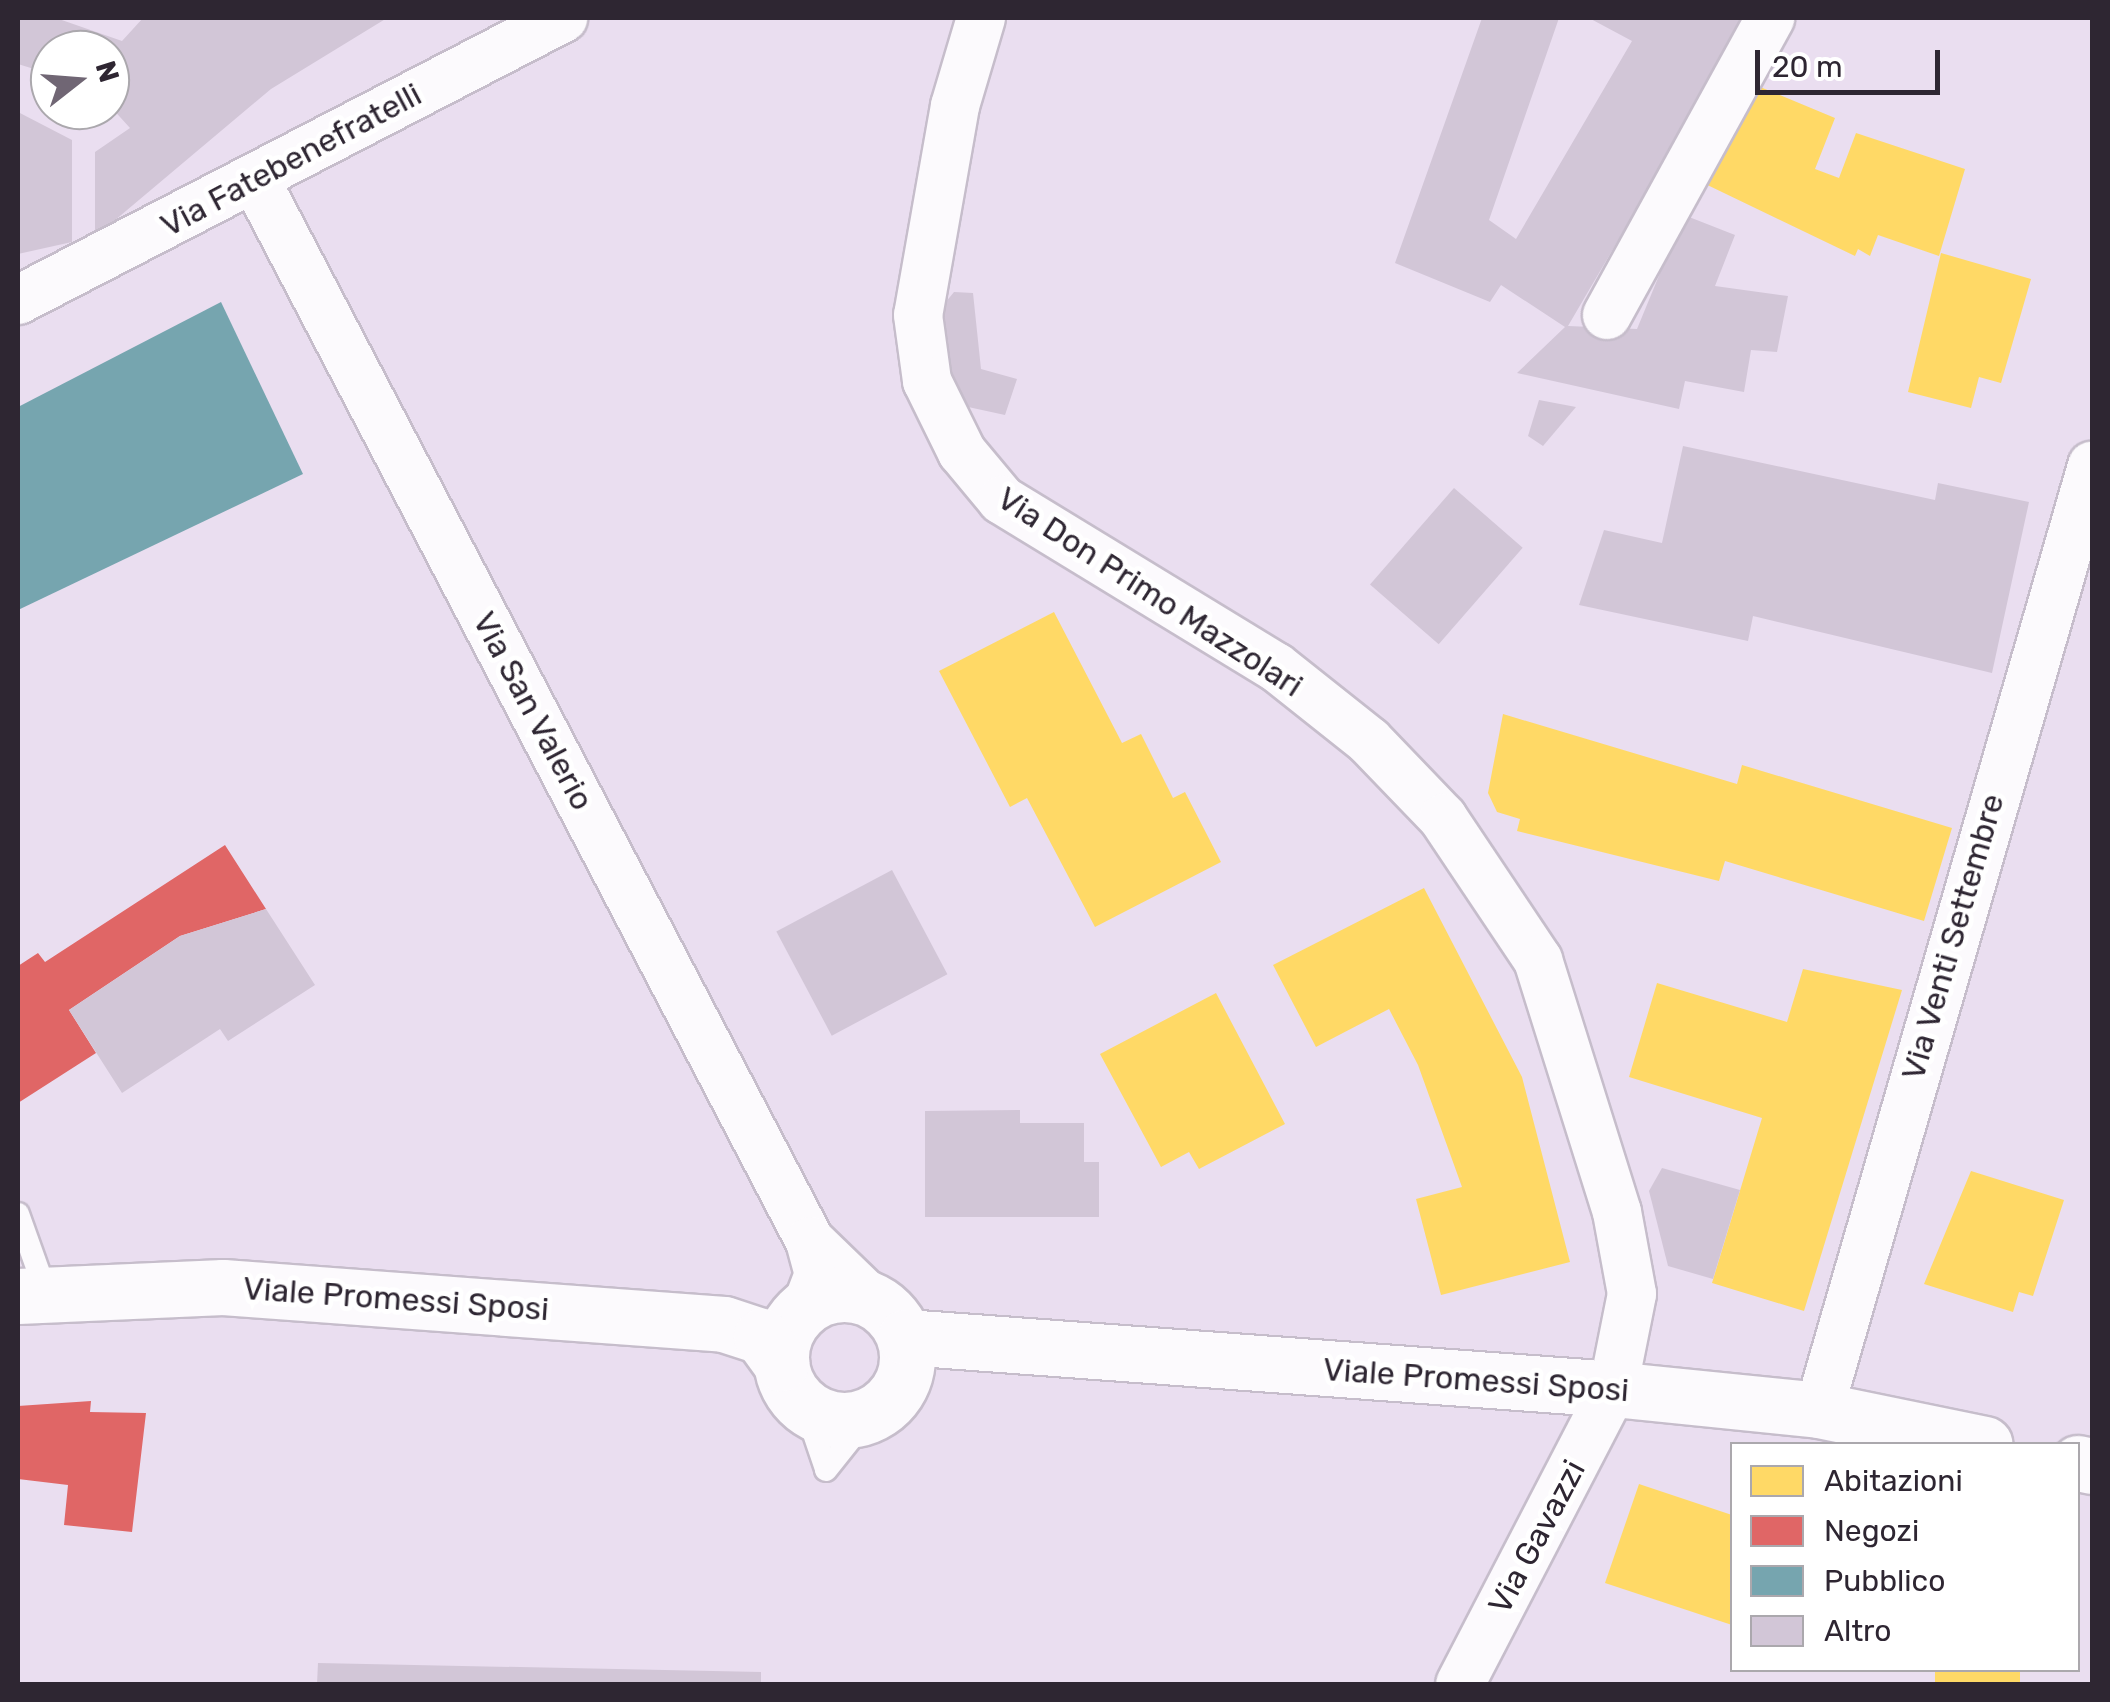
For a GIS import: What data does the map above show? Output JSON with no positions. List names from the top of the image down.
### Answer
{
  "streets": {
    "main road": ["Viale Promessi Sposi"],
    "street": [
      "Via Fatebenefratelli",
      "Via Don Primo Mazzolari",
      "Via San Valerio",
      "Via Venti Settembre",
      "Via Gavazzi"
    ]
  },
  "crossings": [
    ["Via Fatebenefratelli", "Via San Valerio"],
    ["Via Don Primo Mazzolari", "Viale Promessi Sposi"],
    ["Via Don Primo Mazzolari", "Via Gavazzi"],
    ["Via San Valerio", "Viale Promessi Sposi"],
    ["Via Venti Settembre", "Viale Promessi Sposi"],
    ["Viale Promessi Sposi", "Via Gavazzi"]
  ],
  "legend": [
    "Abitazioni",
    "Negozi",
    "Pubblico",
    "Altro"
  ],
  "scale_bar": "20 m",
  "north": "right"
}
